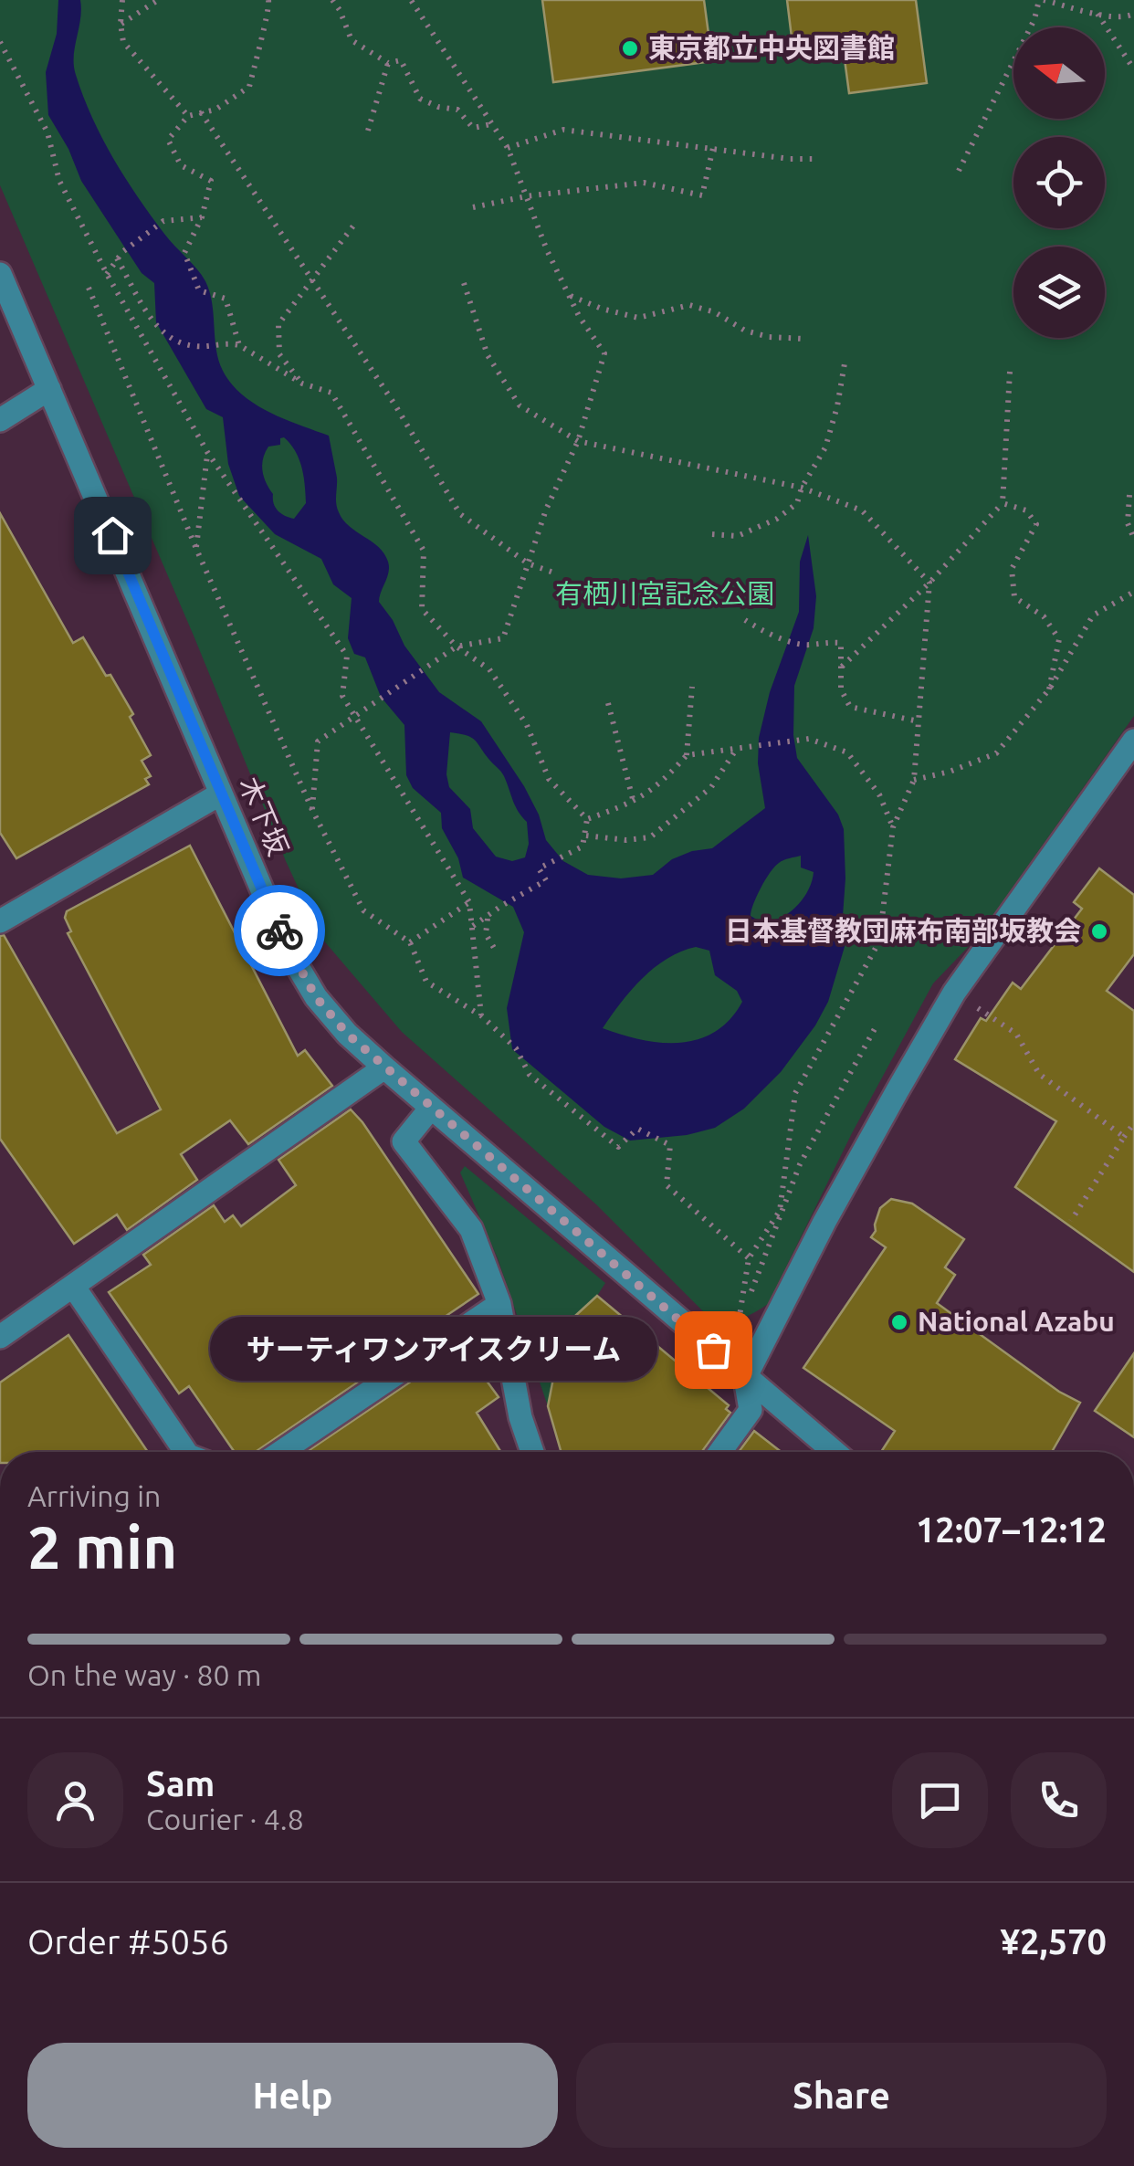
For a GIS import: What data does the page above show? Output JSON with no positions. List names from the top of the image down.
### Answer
{
  "streets": {
    "street": ["木下坂"]
  },
  "parks": ["有栖川宮記念公園"],
  "places": [
    "東京都立中央図書館",
    "日本基督教団麻布南部坂教会",
    "National Azabu",
    "サーティワンアイスクリーム"
  ],
  "north": "left",
  "page": {
    "bubble": "サーティワンアイスクリーム",
    "heading": ["2 min", "Arriving in", "12:07–12:12"],
    "panel": [
      "Sam",
      "Courier · 4.8",
      "Order #5056",
      "¥2,570"
    ],
    "bar": "On the way · 80 m",
    "buttons": ["Help", "Share"]
  }
}
